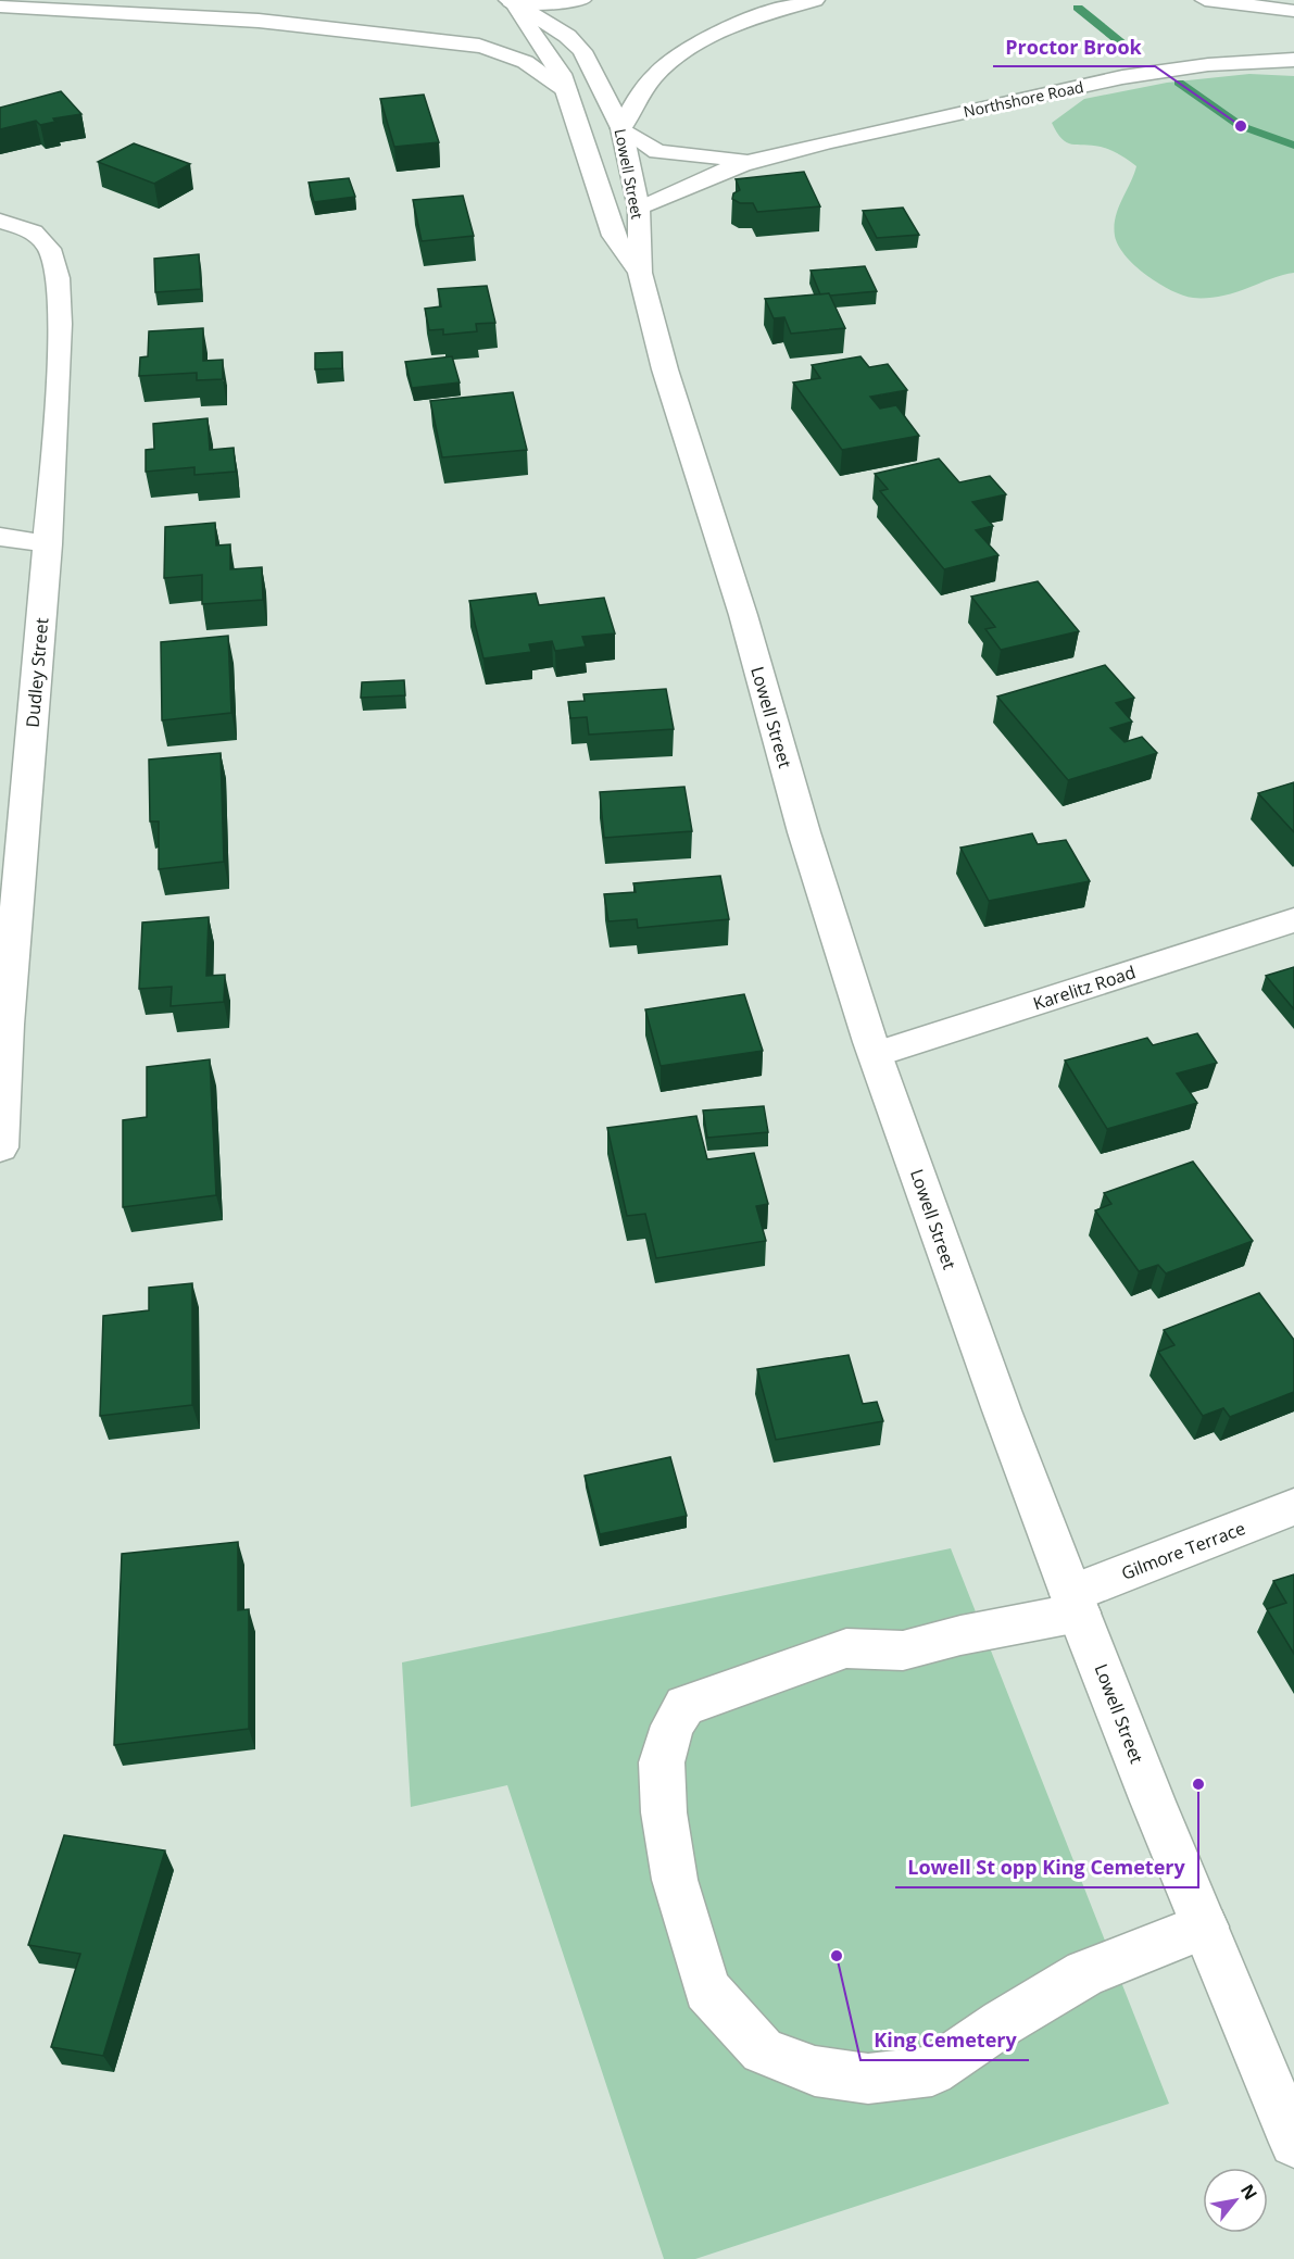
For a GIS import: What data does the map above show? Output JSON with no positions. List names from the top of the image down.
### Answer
{
  "streets": {
    "main road": [
      "Northshore Road",
      "Lowell Street",
      "Dudley Street",
      "Karelitz Road",
      "Gilmore Terrace"
    ]
  },
  "crossings": [
    ["Northshore Road", "Lowell Street"],
    ["Lowell Street", "Karelitz Road"],
    ["Lowell Street", "Gilmore Terrace"]
  ],
  "places": ["Proctor Brook", "Lowell St opp King Cemetery", "King Cemetery"],
  "north": "top right"
}
